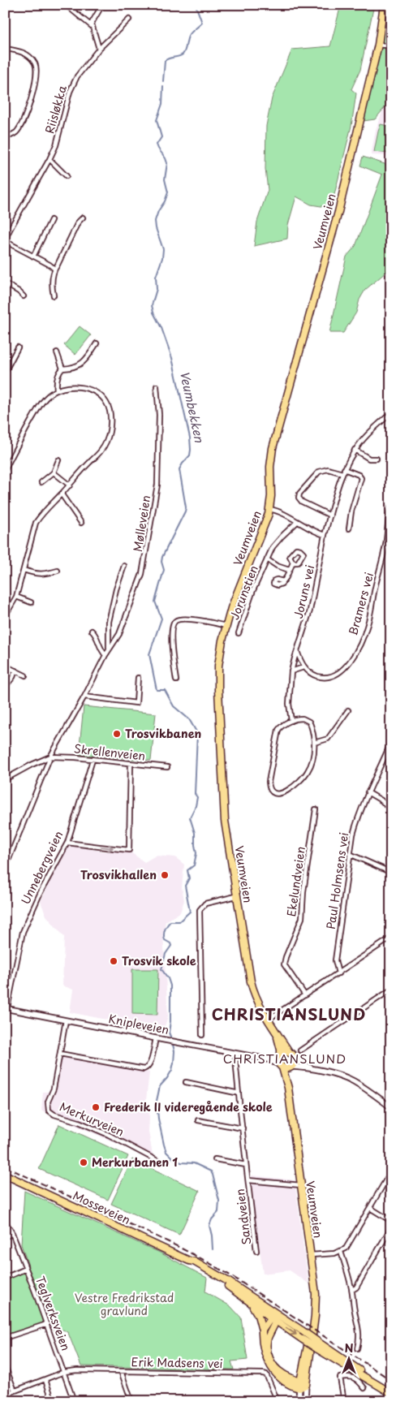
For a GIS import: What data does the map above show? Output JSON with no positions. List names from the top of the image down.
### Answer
{
  "streets": {
    "main road": ["Veumveien", "Mosseveien"],
    "street": [
      "Riisløkka",
      "Mølleveien",
      "Joruns vei",
      "Jorunstien",
      "Bramers vei",
      "Skrellenveien",
      "Unnebergveien",
      "Paul Holmsens vei",
      "Ekelundveien",
      "Knipleveien",
      "Merkurveien",
      "Sandveien",
      "Teglverksveien",
      "Erik Madsens vei"
    ]
  },
  "crossings": [
    ["Veumveien", "Knipleveien"],
    ["Veumveien", "Sandveien"],
    ["Mølleveien", "Skrellenveien"],
    ["Skrellenveien", "Unnebergveien"],
    ["Unnebergveien", "Knipleveien"],
    ["Knipleveien", "Merkurveien"],
    ["Knipleveien", "Sandveien"],
    ["Teglverksveien", "Erik Madsens vei"]
  ],
  "districts": ["CHRISTIANSLUND", "CHRISTIANSLUND"],
  "water": ["Veumbekken"],
  "parks": ["Vestre Fredrikstad gravlund"],
  "places": [
    "Trosvikbanen",
    "Trosvikhallen",
    "Trosvik skole",
    "Frederik II videregående skole",
    "Merkurbanen 1"
  ],
  "north": "top"
}
